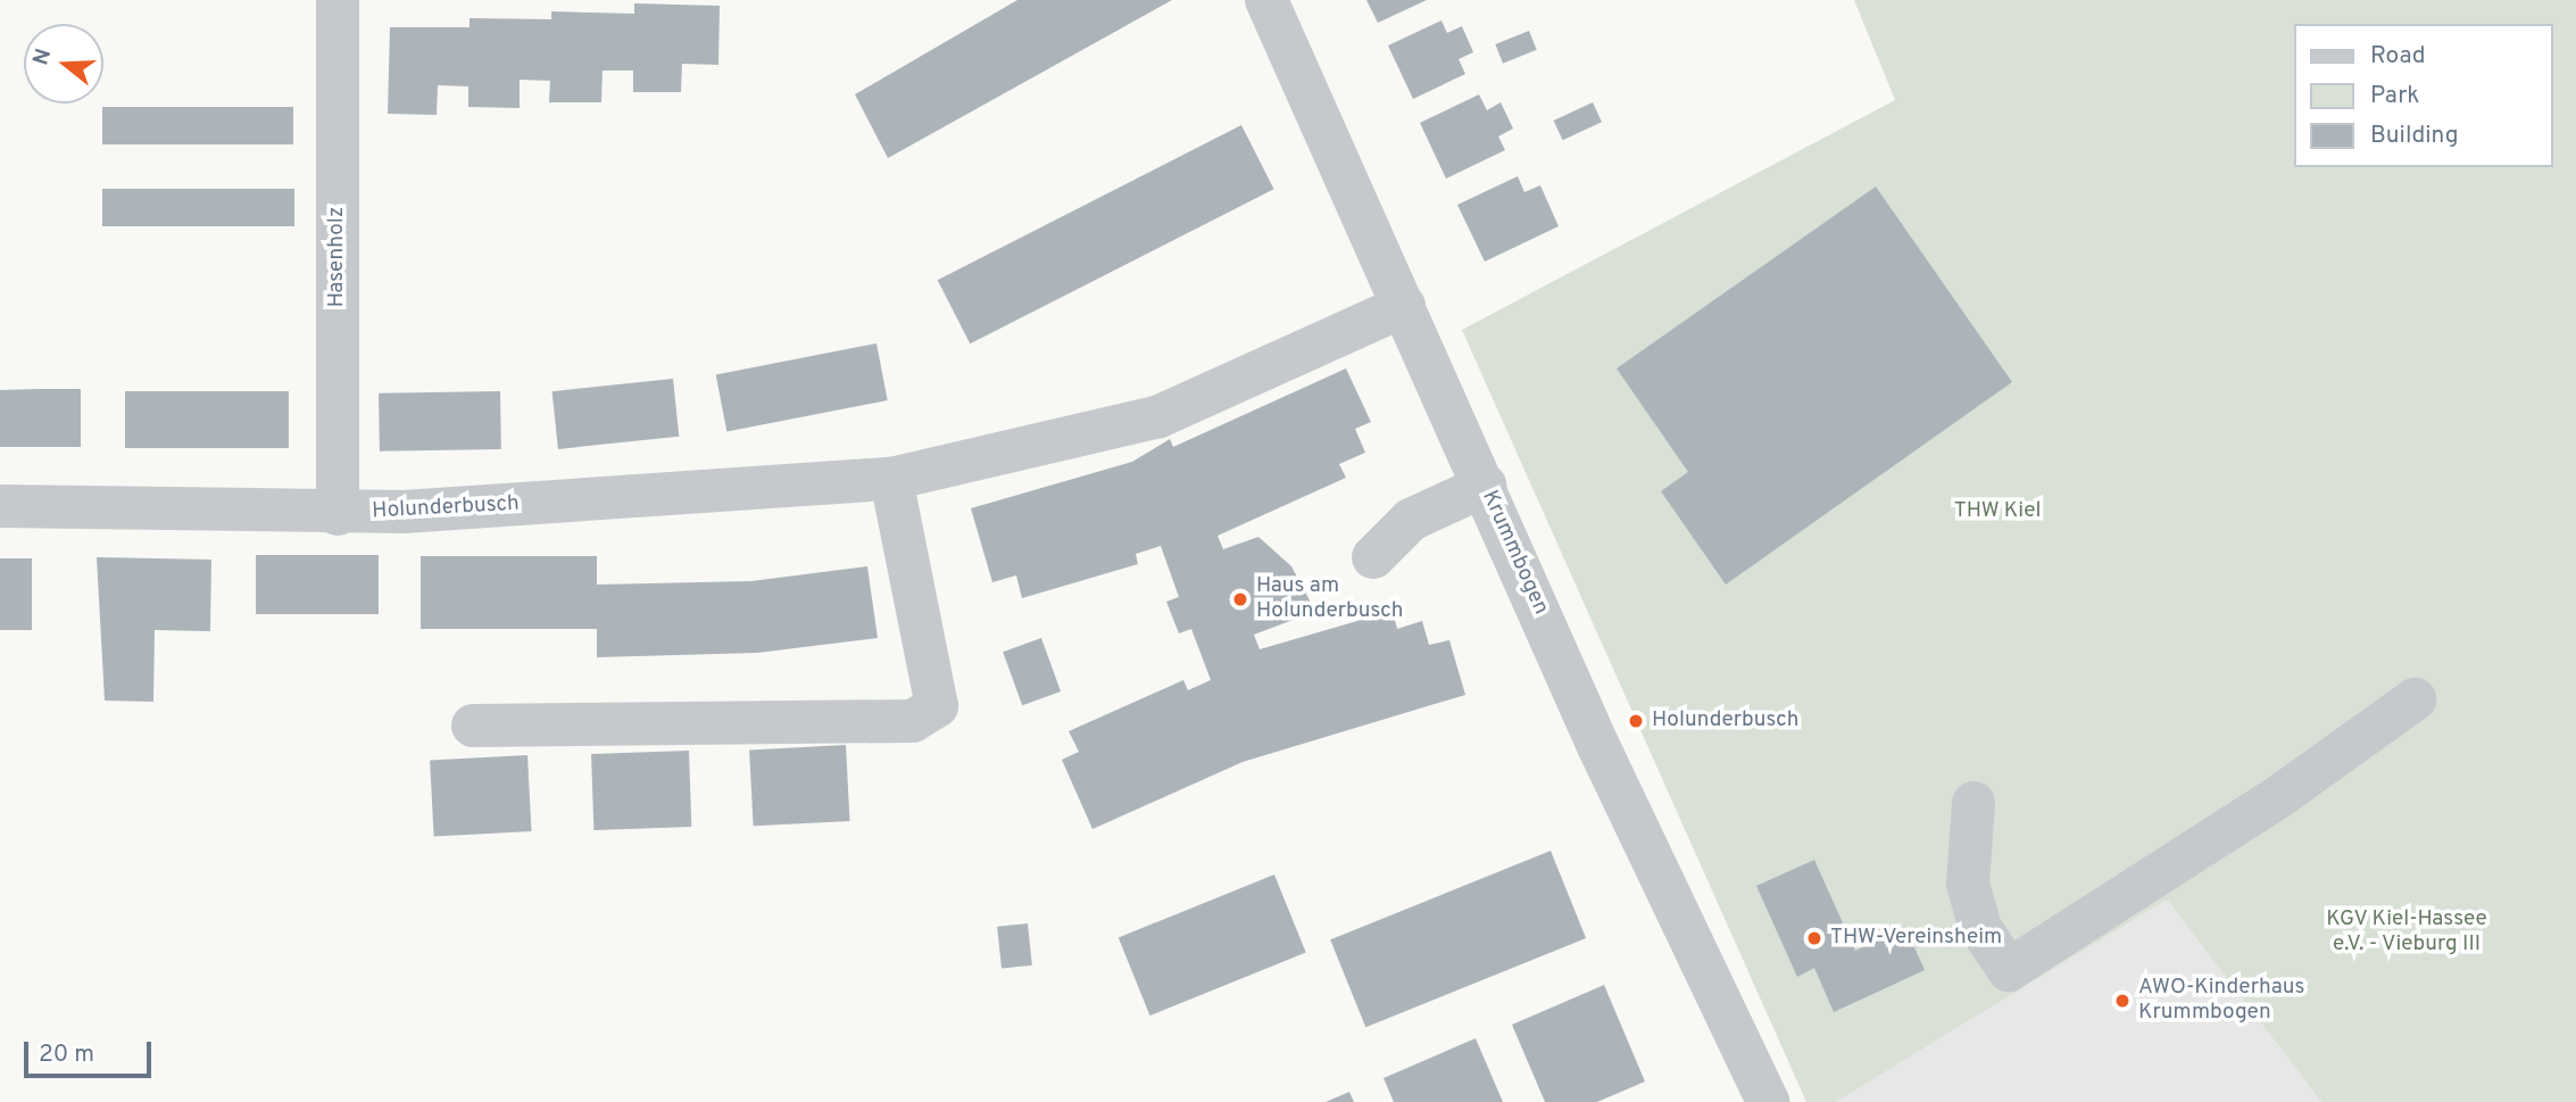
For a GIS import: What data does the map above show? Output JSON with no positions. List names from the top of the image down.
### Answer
{
  "streets": {
    "street": ["Hasenholz", "Holunderbusch", "Krummbogen"]
  },
  "crossings": [
    ["Hasenholz", "Holunderbusch"],
    ["Holunderbusch", "Krummbogen"]
  ],
  "parks": ["THW Kiel", "KGV Kiel-Hassee e.V. - Vieburg III"],
  "places": [
    "Haus am Holunderbusch",
    "Holunderbusch",
    "THW-Vereinsheim",
    "AWO-Kinderhaus Krummbogen"
  ],
  "legend": ["Road", "Park", "Building"],
  "scale_bar": "20 m",
  "north": "left"
}
